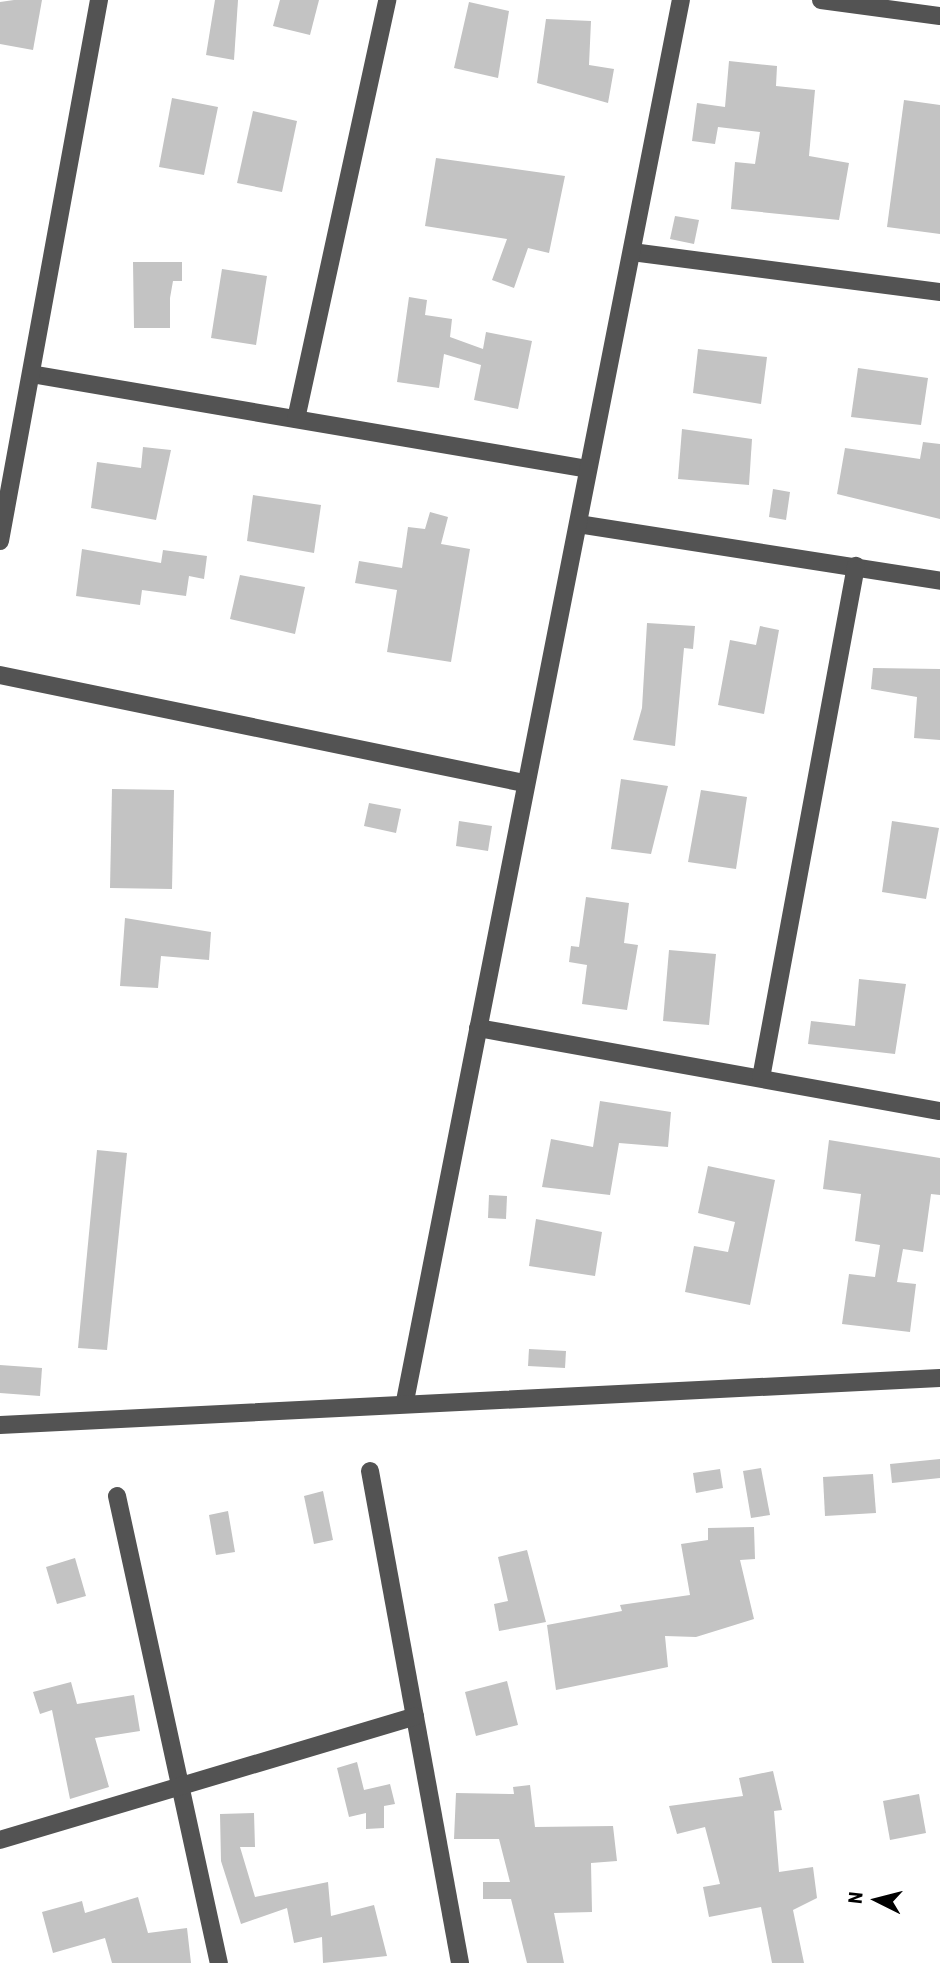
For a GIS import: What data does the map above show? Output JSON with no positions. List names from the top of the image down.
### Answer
{
  "north": "left"
}
